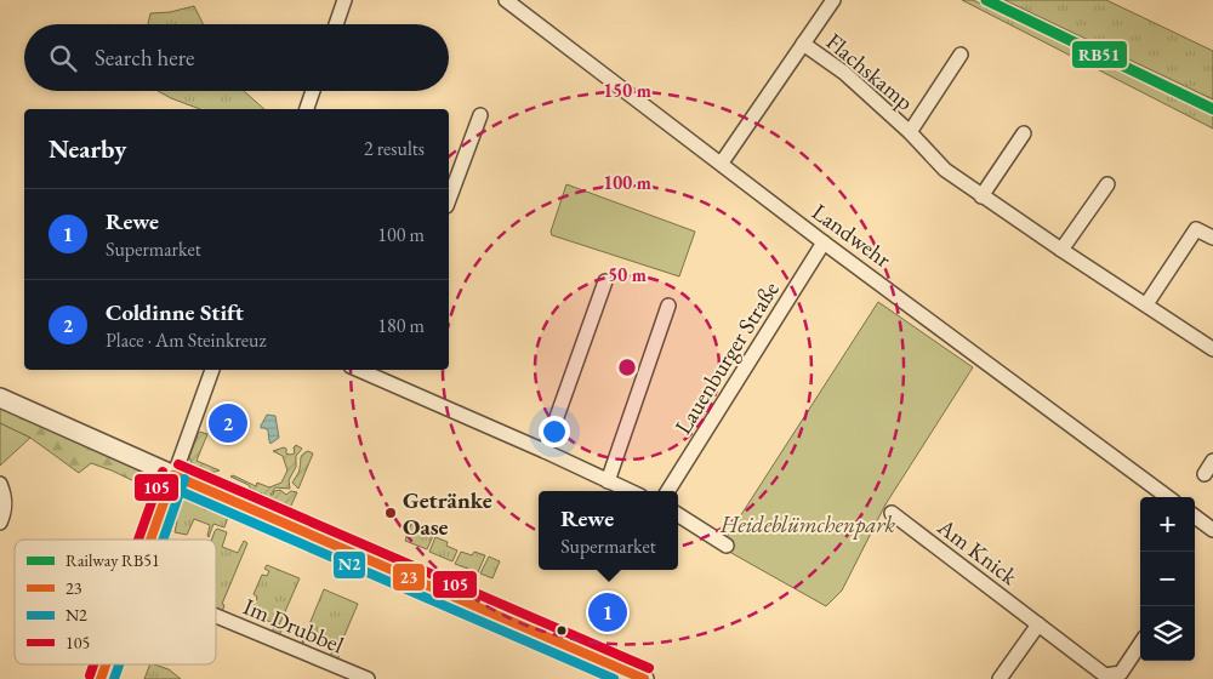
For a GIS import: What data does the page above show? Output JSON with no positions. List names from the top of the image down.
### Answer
{
  "streets": {
    "street": [
      "Flachskamp",
      "Landwehr",
      "Lauenburger Straße",
      "Am Knick",
      "Im Drubbel"
    ]
  },
  "crossings": [
    ["Landwehr", "Lauenburger Straße"]
  ],
  "parks": ["Heideblümchenpark"],
  "places": ["Getränke Oase"],
  "lines": [
    "rail line RB51",
    "transit line 105",
    "transit line 23",
    "transit line N2"
  ],
  "legend": [
    "Railway RB51",
    "23",
    "N2",
    "105"
  ],
  "page": {
    "search": "Search here",
    "heading": ["Nearby", "2 results"],
    "list": [
      {
        "mark": "1",
        "name": "Rewe",
        "note": "Supermarket",
        "value": "100 m"
      },
      {
        "mark": "2",
        "name": "Coldinne Stift",
        "note": "Place · Am Steinkreuz",
        "value": "180 m"
      }
    ],
    "pins": ["2", "1"],
    "popup": ["Rewe", "Supermarket"],
    "map_buttons": ["+", "−"]
  },
  "rings": ["150 m", "100 m", "50 m"]
}
